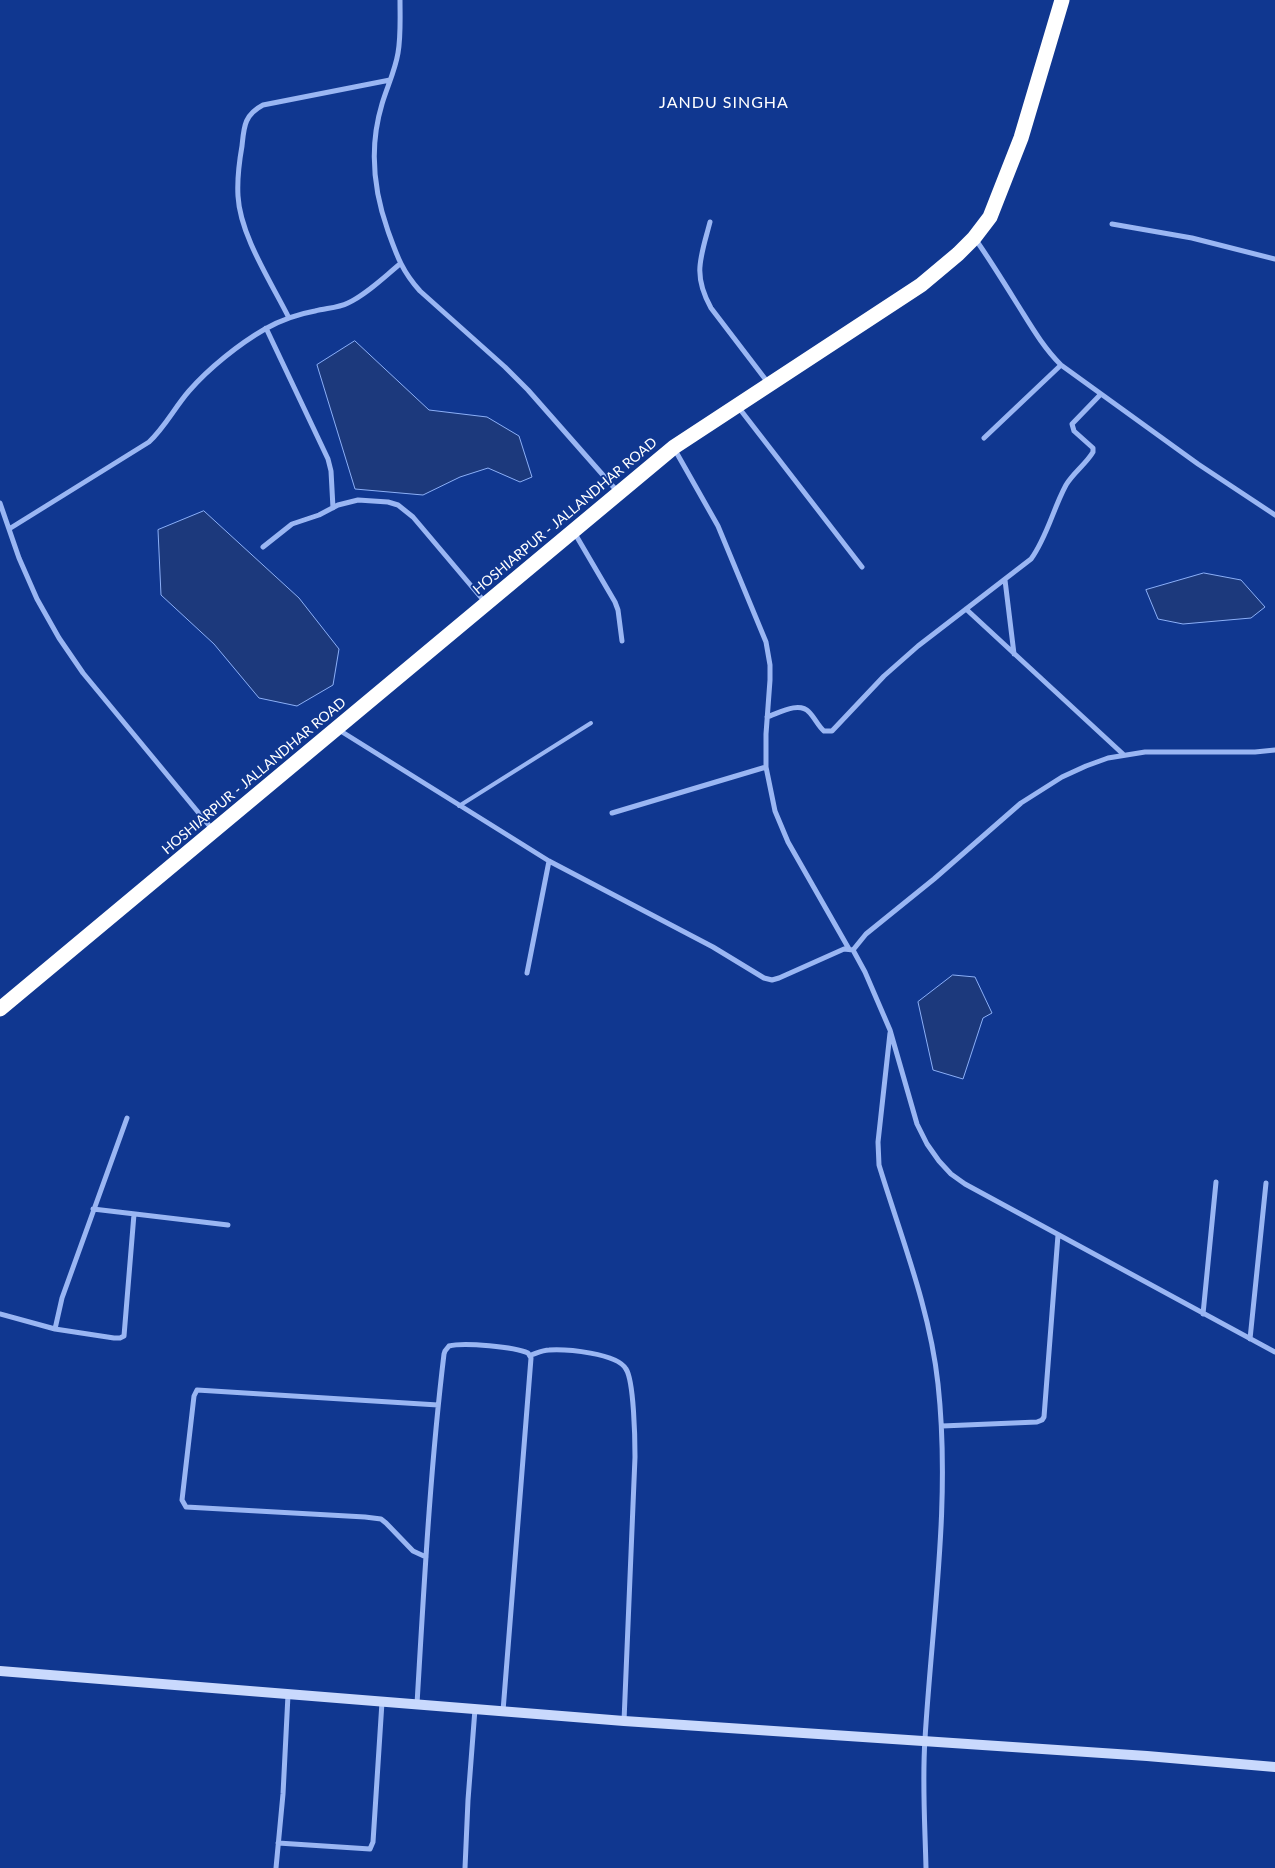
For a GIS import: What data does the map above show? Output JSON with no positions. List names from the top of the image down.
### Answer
{
  "streets": {
    "highway": ["HOSHIARPUR - JALLANDHAR ROAD"]
  },
  "districts": ["JANDU SINGHA"]
}
